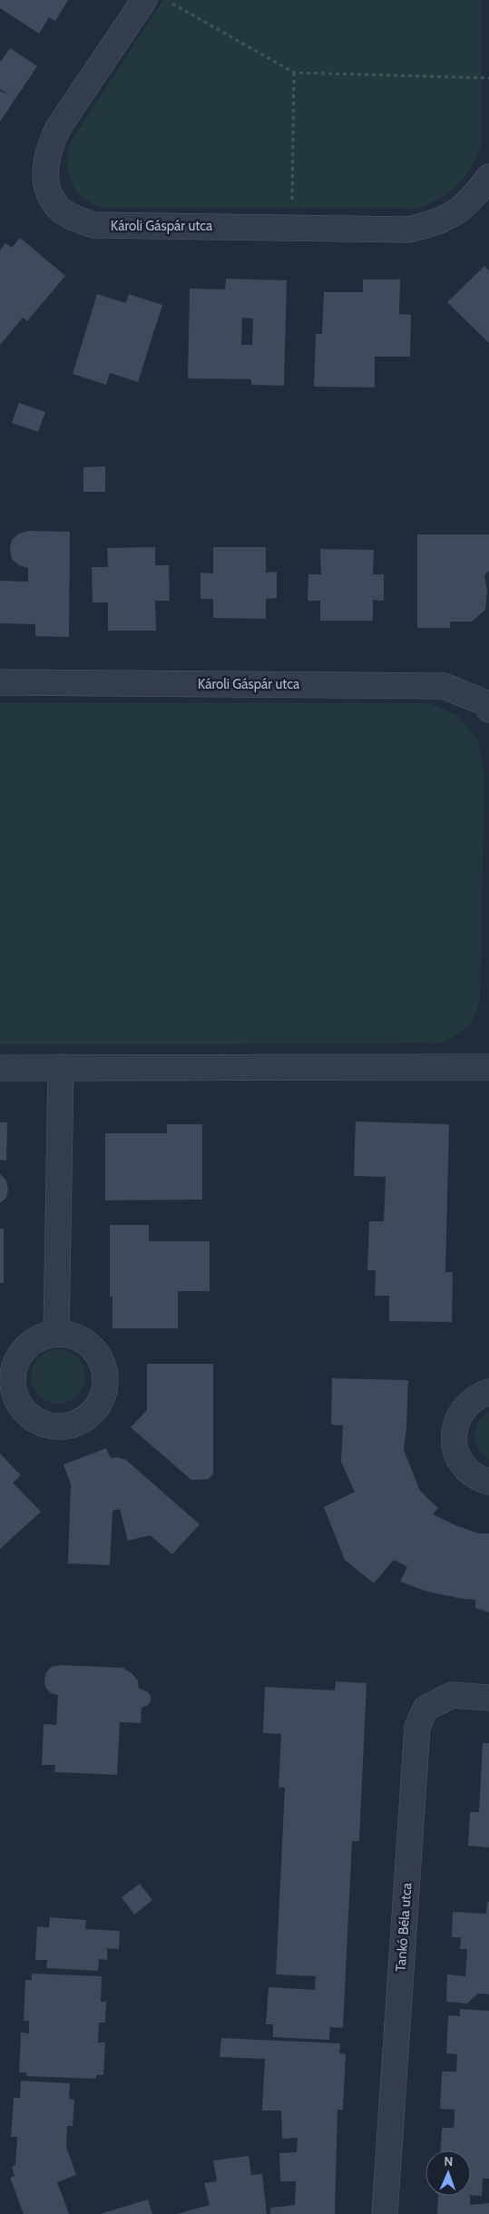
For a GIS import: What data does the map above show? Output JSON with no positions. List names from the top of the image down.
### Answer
{
  "streets": {
    "street": ["Károli Gáspár utca", "Tankó Béla utca"]
  },
  "north": "top"
}
